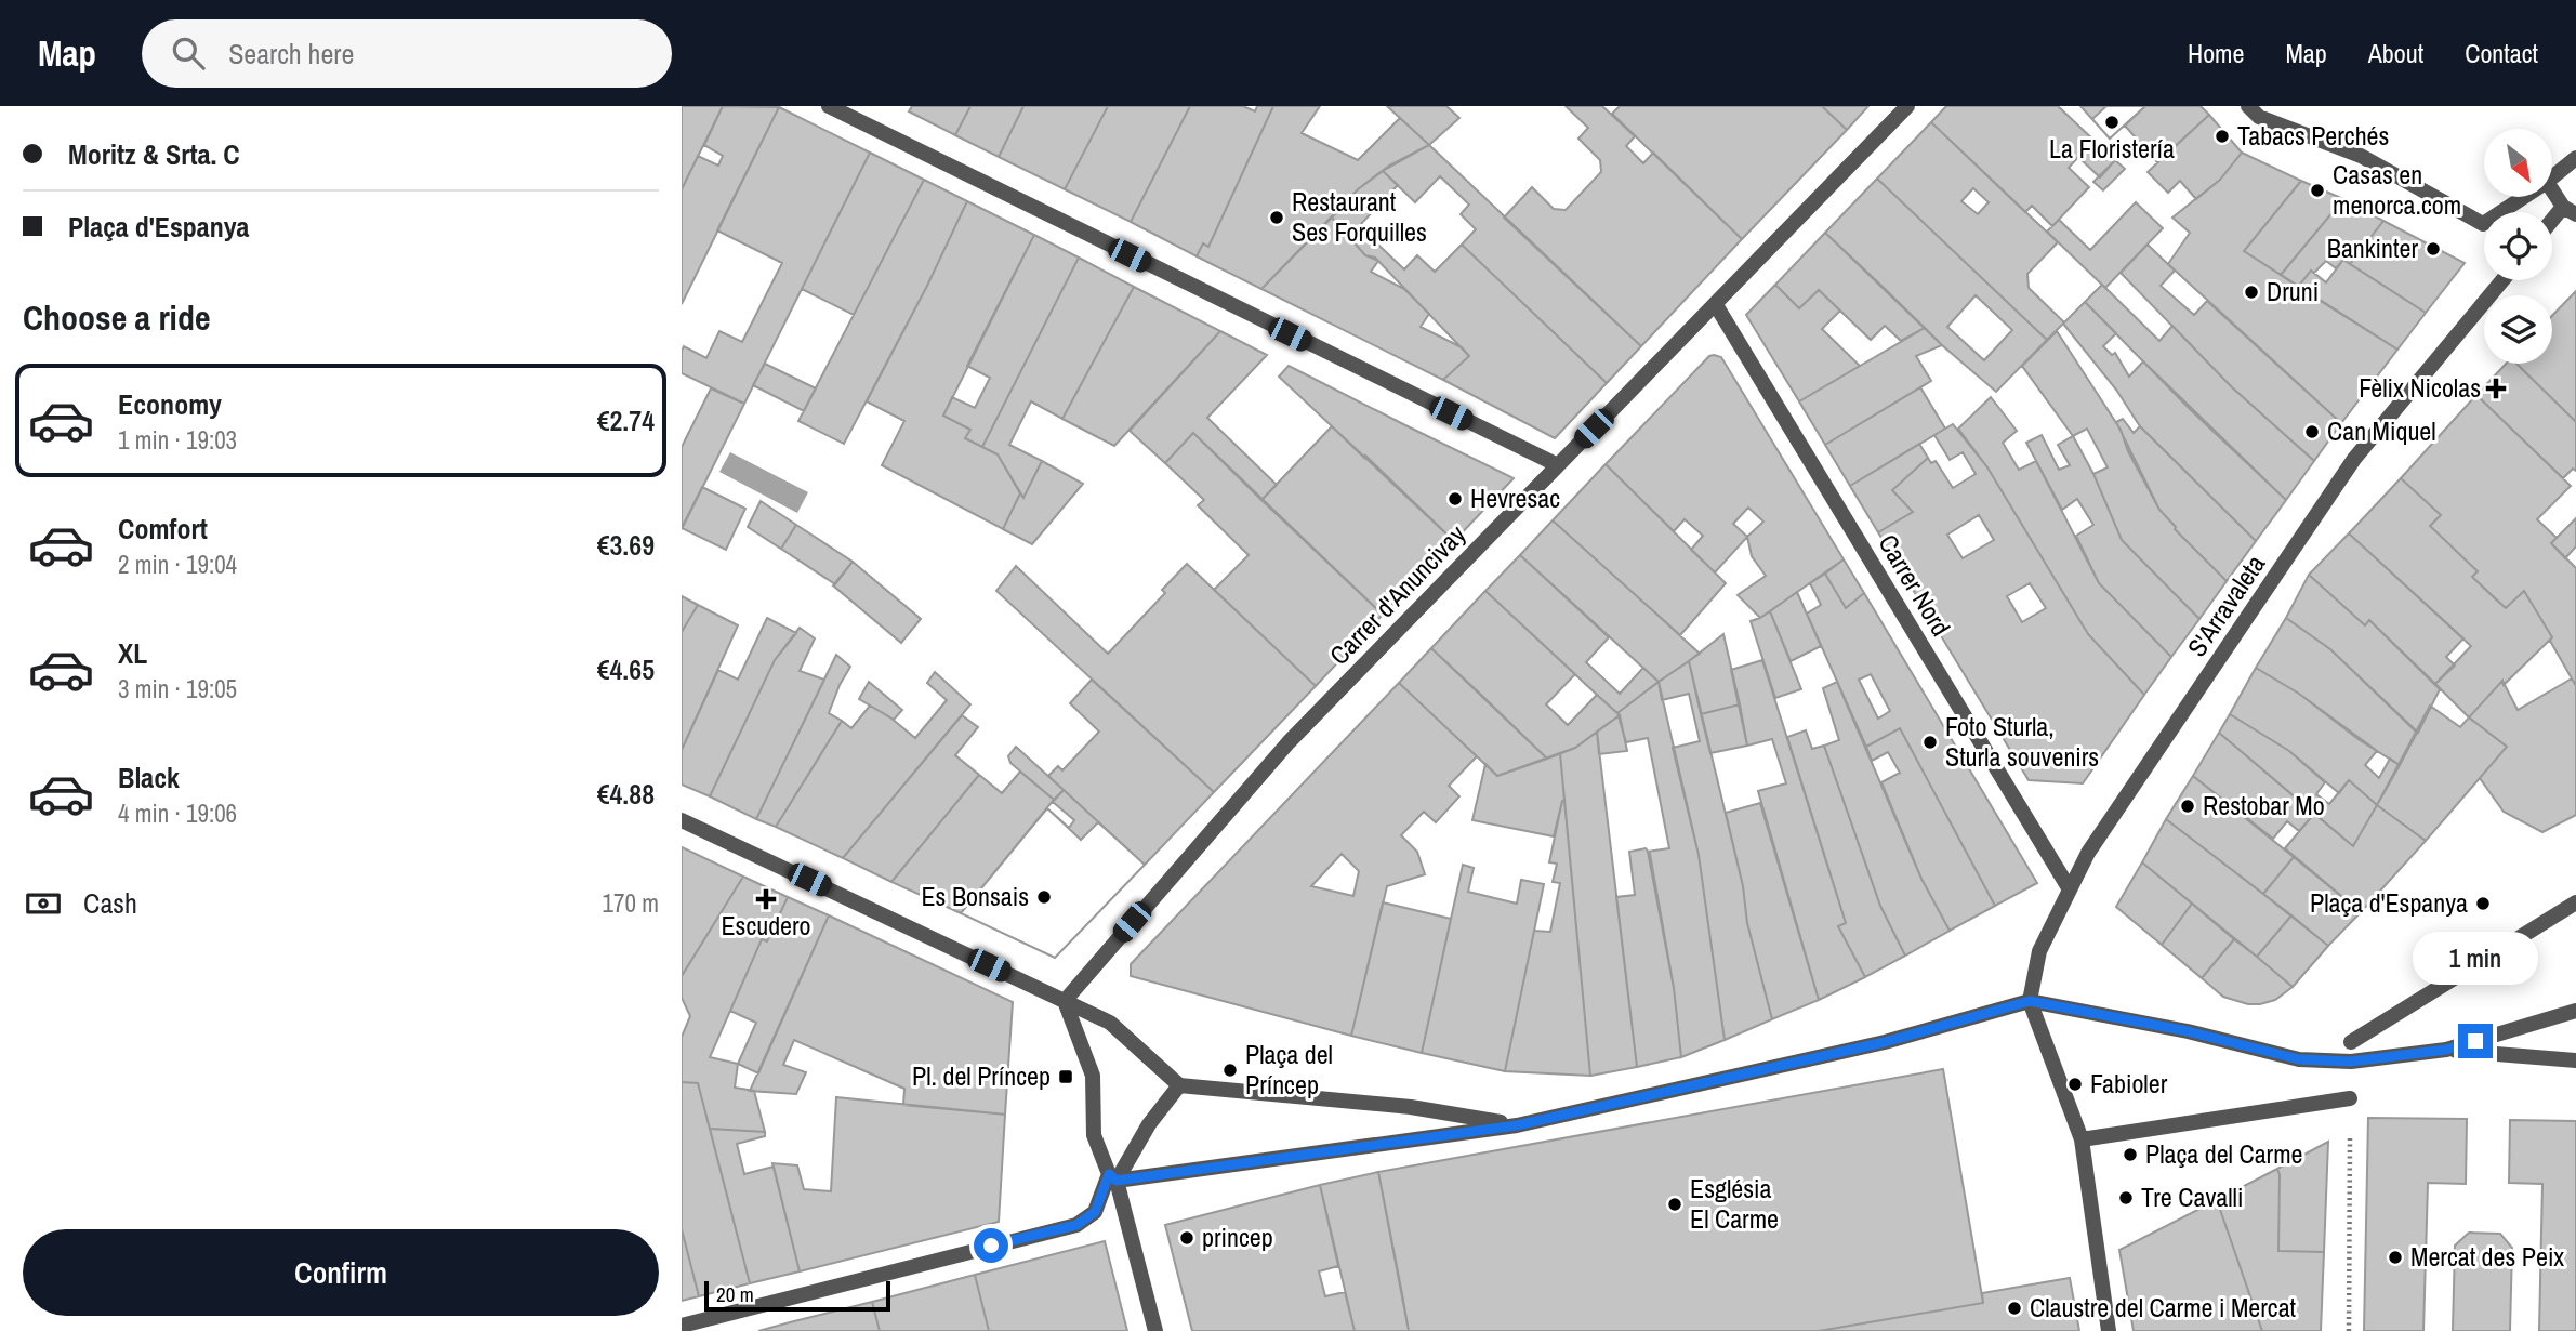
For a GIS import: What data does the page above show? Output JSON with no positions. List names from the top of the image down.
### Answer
{
  "streets": {
    "street": ["Carrer Nord", "Carrer d'Anuncivay", "S'Arravaleta"]
  },
  "crossings": [
    ["Carrer Nord", "Carrer d'Anuncivay"],
    ["Carrer Nord", "S'Arravaleta"]
  ],
  "places": {
    "other": [
      "La Floristería",
      "Tabacs Perchés",
      "Casas en menorca.com",
      "Restaurant Ses Forquilles",
      "Bankinter",
      "Druni",
      "Can Miquel",
      "Hevresac",
      "Foto Sturla, Sturla souvenirs",
      "Restobar Mo",
      "Es Bonsais",
      "Plaça d'Espanya",
      "Plaça del Príncep",
      "Fabioler",
      "Plaça del Carme",
      "Tre Cavalli",
      "Església El Carme",
      "princep",
      "Mercat des Peix",
      "Claustre del Carme i Mercat"
    ],
    "health": ["Fèlix Nicolas", "Escudero"],
    "transit": ["Pl. del Príncep"]
  },
  "scale_bar": "20 m",
  "north": "bottom right",
  "page": {
    "header": "Map",
    "search": "Search here",
    "nav": [
      "Home",
      "Map",
      "About",
      "Contact"
    ],
    "banner": ["Moritz & Srta. C", "Plaça d'Espanya"],
    "heading": "Choose a ride",
    "list": [
      {
        "name": "Economy",
        "note": "1 min · 19:03",
        "value": "€2.74"
      },
      {
        "name": "Comfort",
        "note": "2 min · 19:04",
        "value": "€3.69"
      },
      {
        "name": "XL",
        "note": "3 min · 19:05",
        "value": "€4.65"
      },
      {
        "name": "Black",
        "note": "4 min · 19:06",
        "value": "€4.88"
      }
    ],
    "pay": ["Cash", "170 m"],
    "bubble": "1 min",
    "buttons": "Confirm",
    "scale": "20 m"
  }
}
